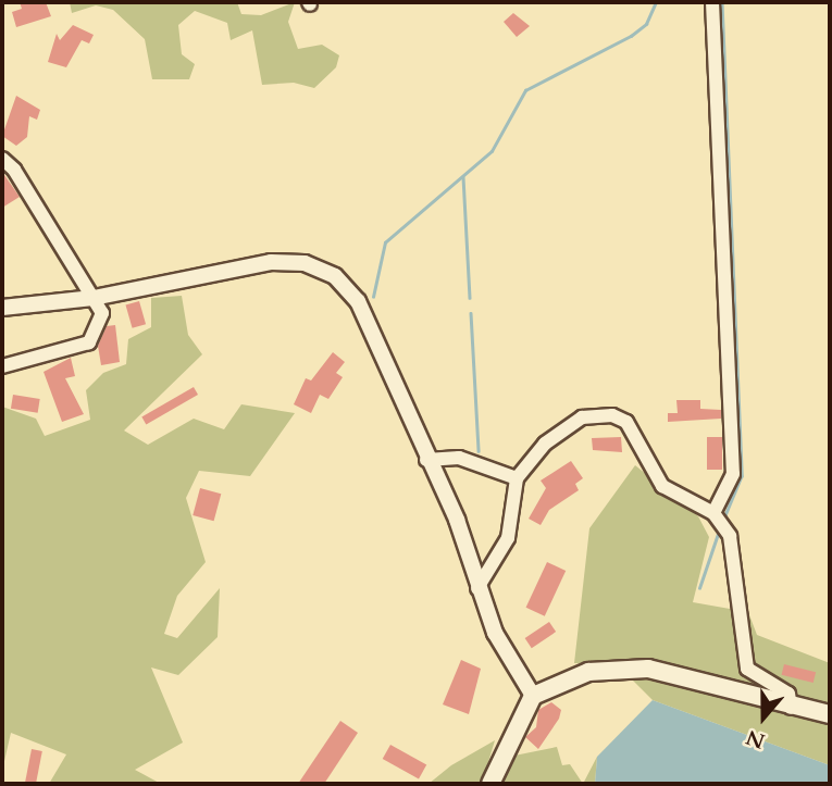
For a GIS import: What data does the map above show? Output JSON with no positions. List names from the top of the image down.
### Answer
{
  "north": "bottom"
}
